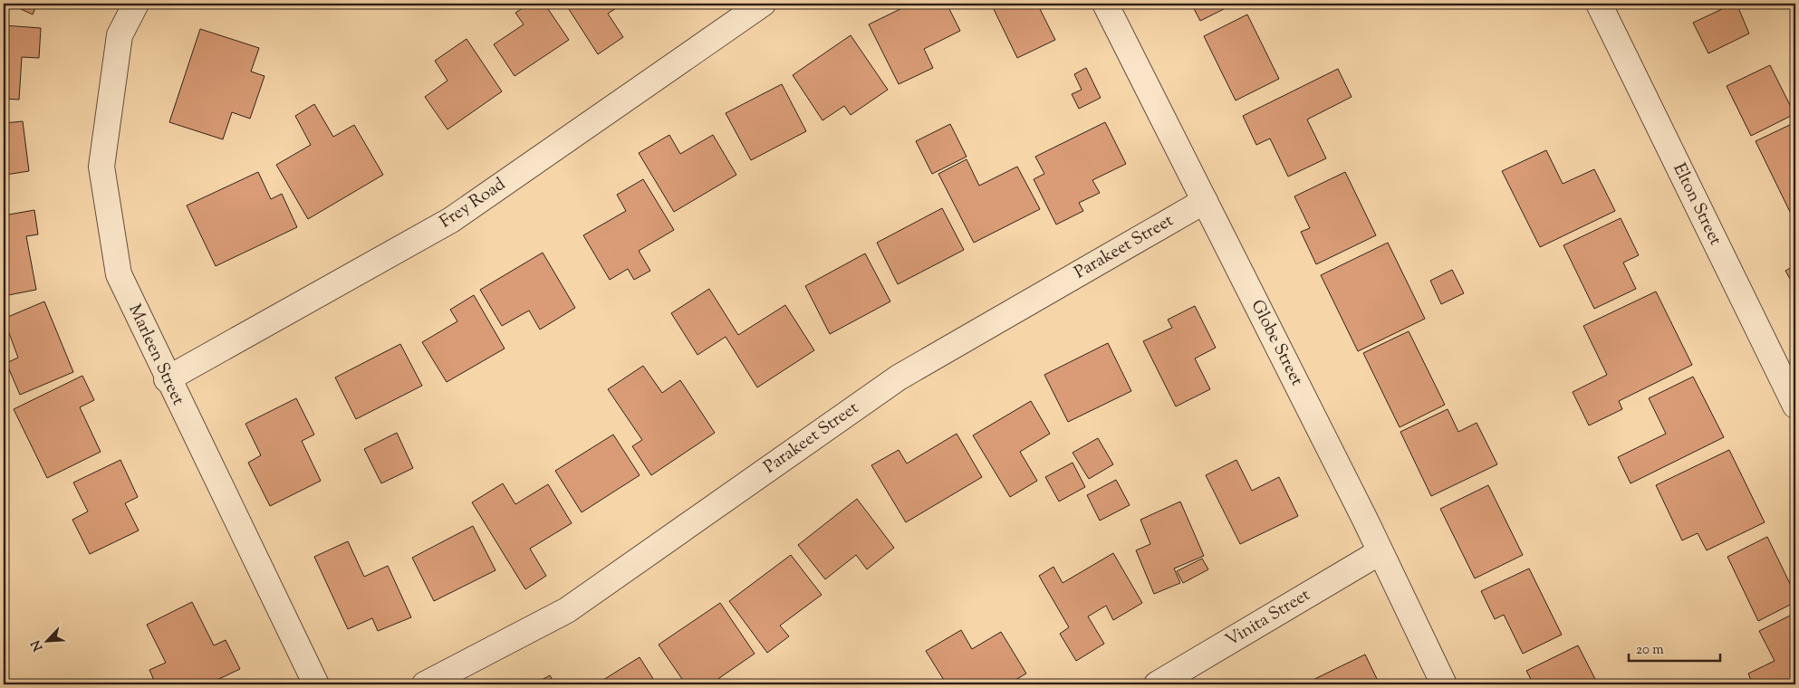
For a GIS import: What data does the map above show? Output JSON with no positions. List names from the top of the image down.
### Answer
{
  "streets": {
    "street": [
      "Frey Road",
      "Elton Street",
      "Parakeet Street",
      "Globe Street",
      "Marleen Street",
      "Vinita Street"
    ]
  },
  "crossings": [
    ["Frey Road", "Marleen Street"],
    ["Parakeet Street", "Globe Street"],
    ["Globe Street", "Vinita Street"]
  ],
  "scale_bar": "20 m",
  "north": "bottom left"
}
